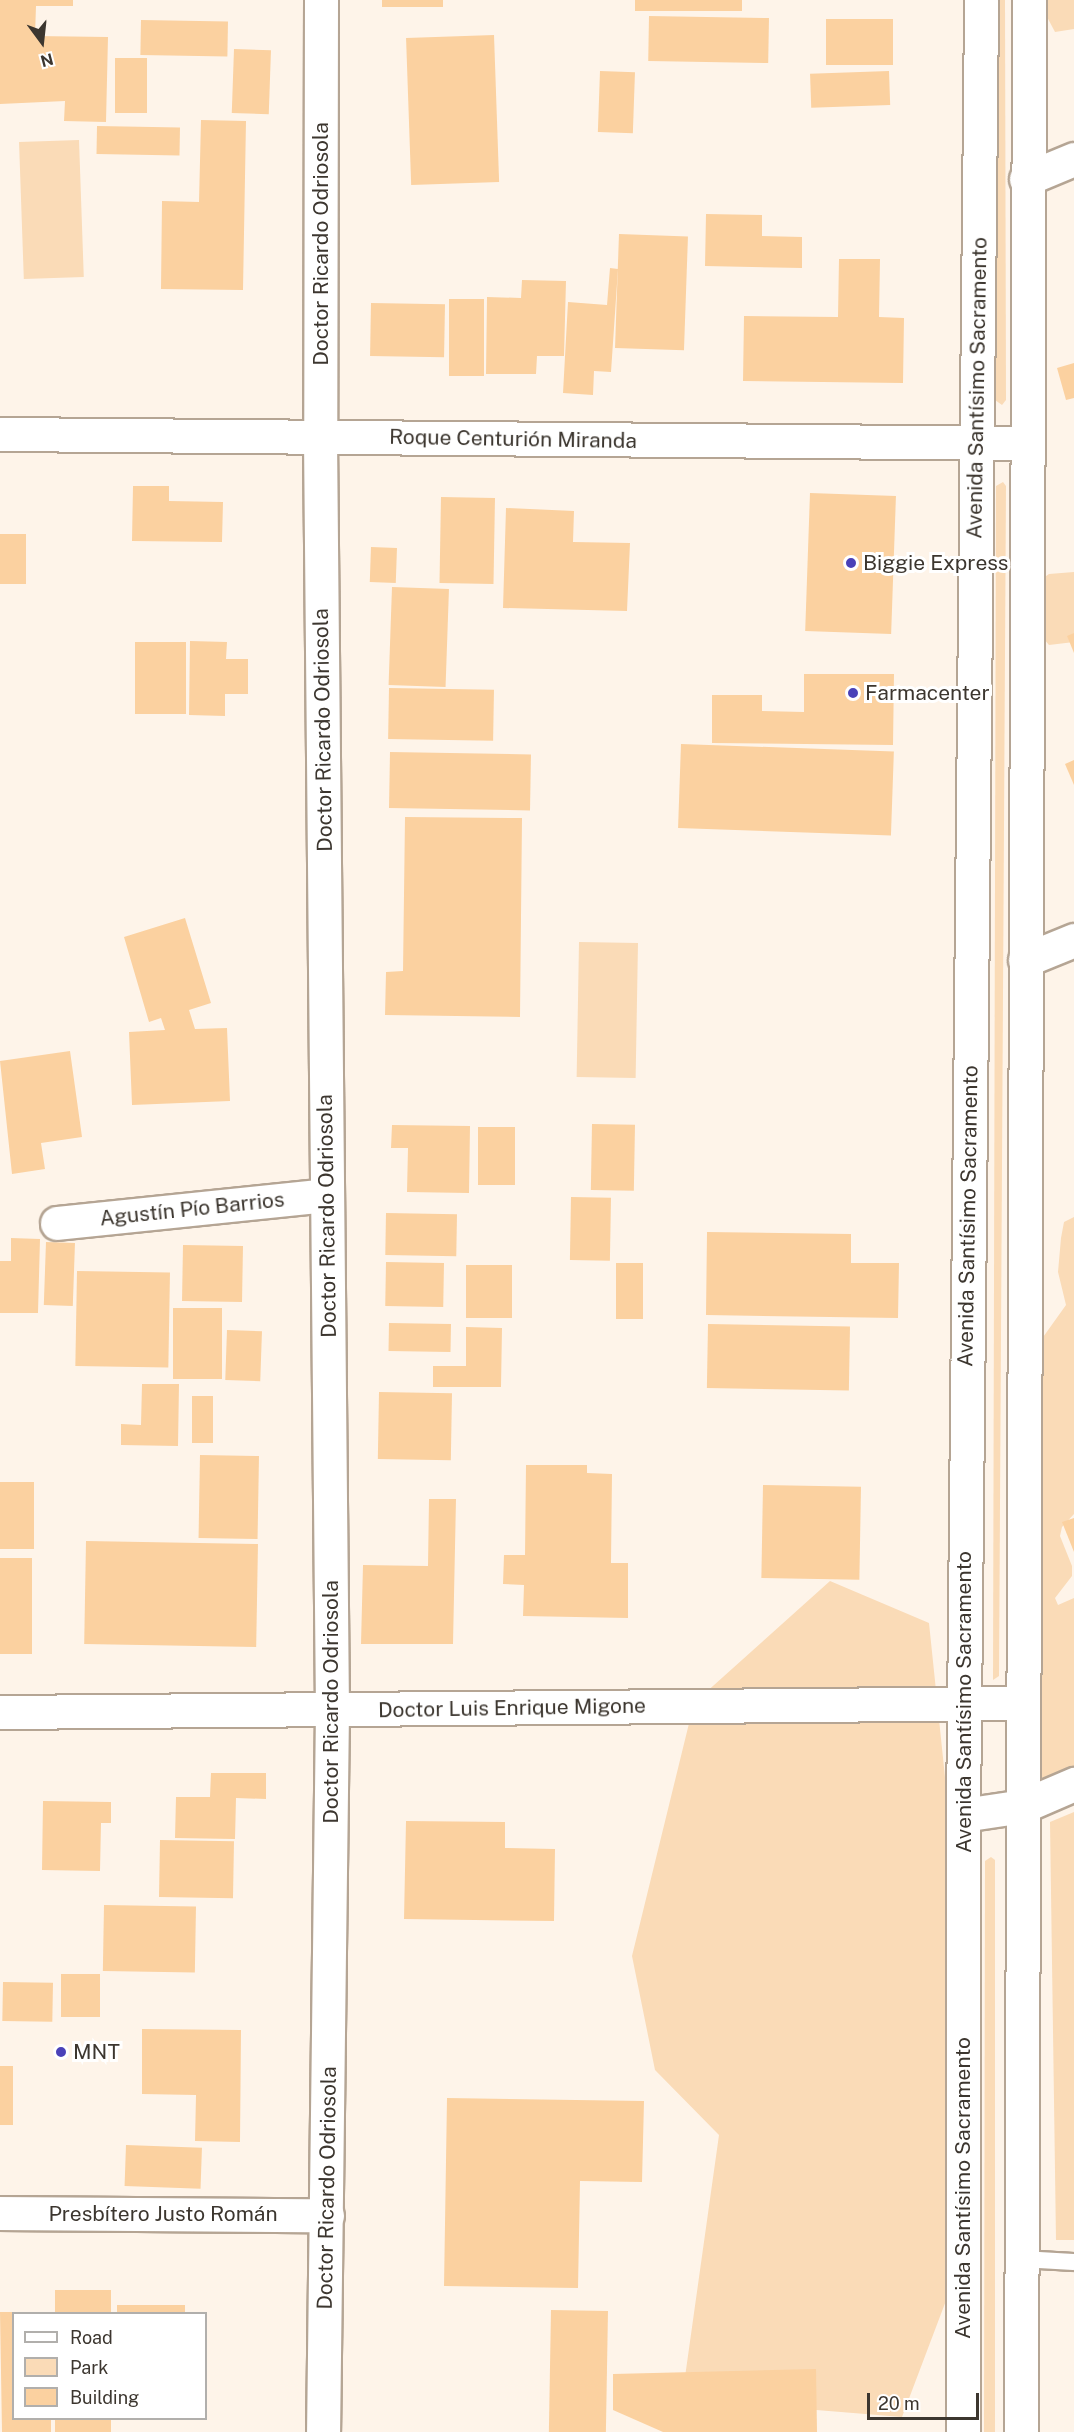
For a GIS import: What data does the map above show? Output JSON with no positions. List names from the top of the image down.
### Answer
{
  "streets": {
    "street": [
      "Doctor Ricardo Odriosola",
      "Avenida Santísimo Sacramento",
      "Roque Centurión Miranda",
      "Agustín Pío Barrios",
      "Doctor Luis Enrique Migone",
      "Presbítero Justo Román"
    ]
  },
  "crossings": [
    ["Doctor Ricardo Odriosola", "Roque Centurión Miranda"],
    ["Doctor Ricardo Odriosola", "Agustín Pío Barrios"],
    ["Doctor Ricardo Odriosola", "Doctor Luis Enrique Migone"],
    ["Doctor Ricardo Odriosola", "Presbítero Justo Román"],
    ["Avenida Santísimo Sacramento", "Roque Centurión Miranda"],
    ["Avenida Santísimo Sacramento", "Doctor Luis Enrique Migone"]
  ],
  "places": ["Biggie Express", "Farmacenter", "MNT"],
  "legend": ["Road", "Park", "Building"],
  "scale_bar": "20 m",
  "north": "bottom"
}
